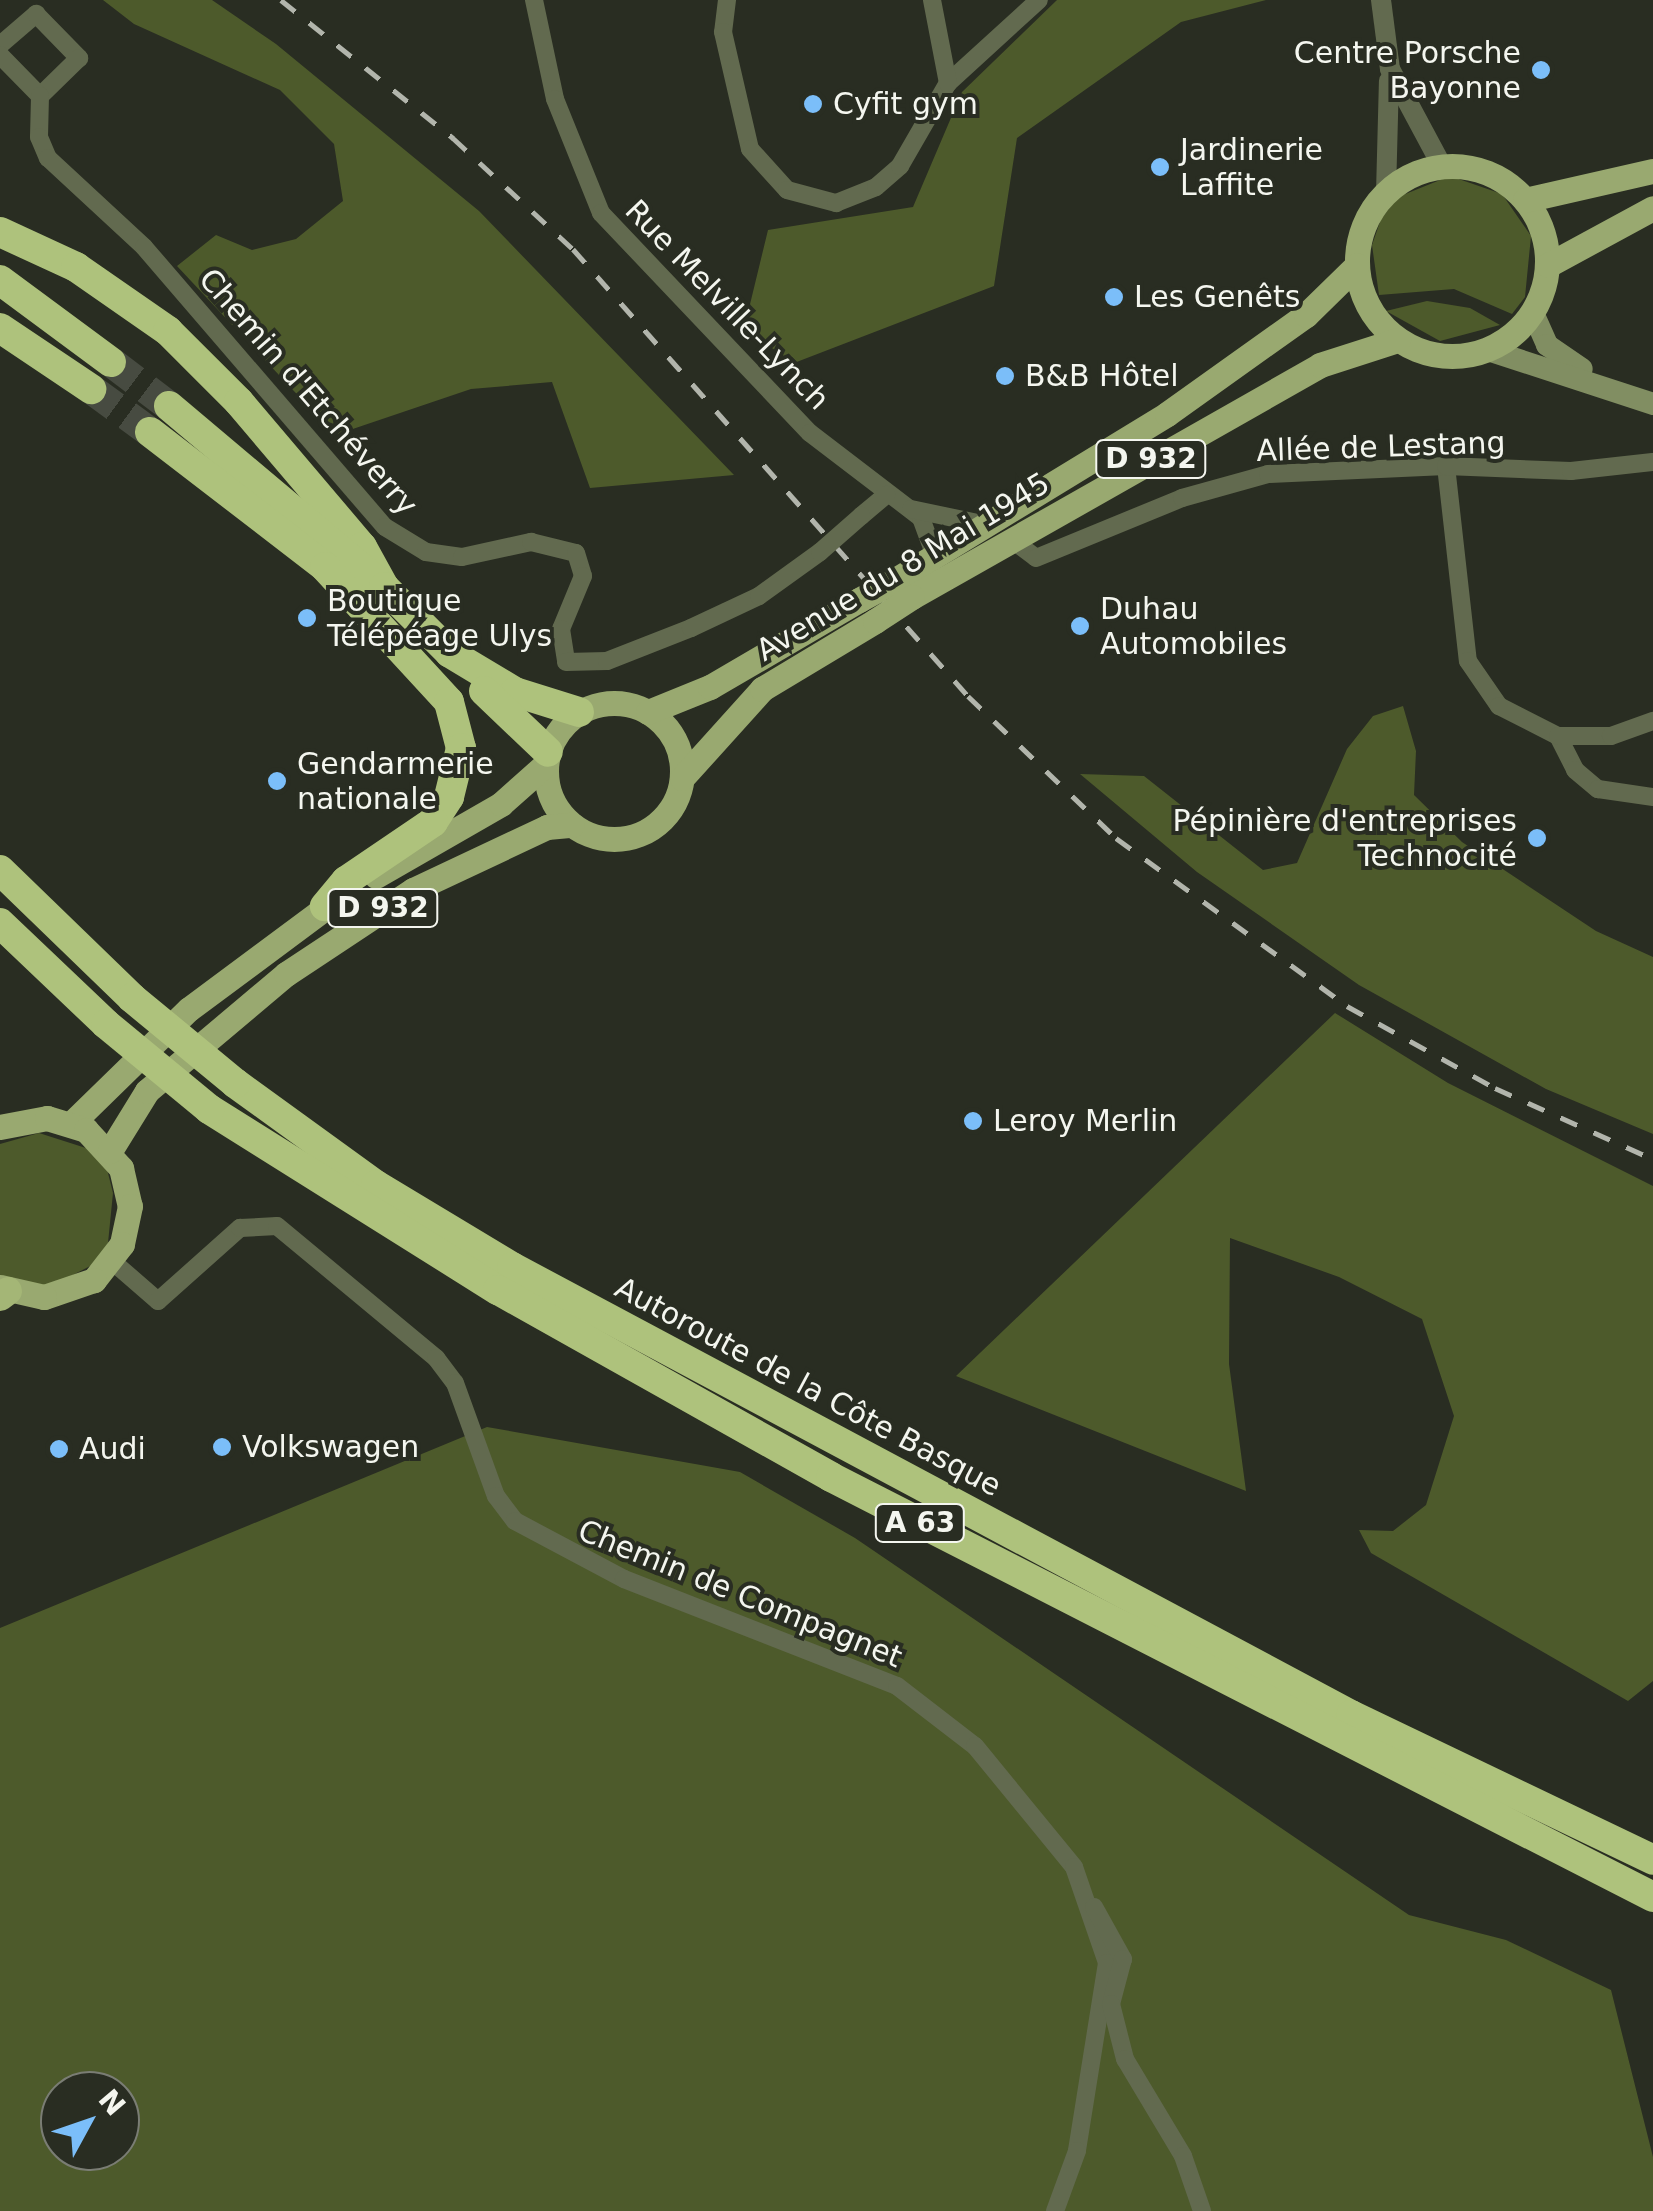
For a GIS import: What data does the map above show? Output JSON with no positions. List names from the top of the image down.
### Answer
{
  "streets": {
    "highway": ["Autoroute de la Côte Basque", "A 63"],
    "main road": ["D 932", "Avenue du 8 Mai 1945"],
    "street": [
      "Rue Melville-Lynch",
      "Chemin d'Etchéverry",
      "Allée de Lestang",
      "Chemin de Compagnet"
    ]
  },
  "crossings": [
    ["Rue Melville-Lynch", "Chemin d'Etchéverry"],
    ["Rue Melville-Lynch", "Avenue du 8 Mai 1945"],
    ["Allée de Lestang", "Avenue du 8 Mai 1945"],
    ["D 932", "Avenue du 8 Mai 1945"]
  ],
  "places": [
    "Centre Porsche Bayonne",
    "Cyfit gym",
    "Jardinerie Laffite",
    "Les Genêts",
    "B&B Hôtel",
    "Boutique Télépéage Ulys",
    "Duhau Automobiles",
    "Gendarmerie nationale",
    "Pépinière d'entreprises Technocité",
    "Leroy Merlin",
    "Volkswagen",
    "Audi"
  ],
  "north": "top right"
}
